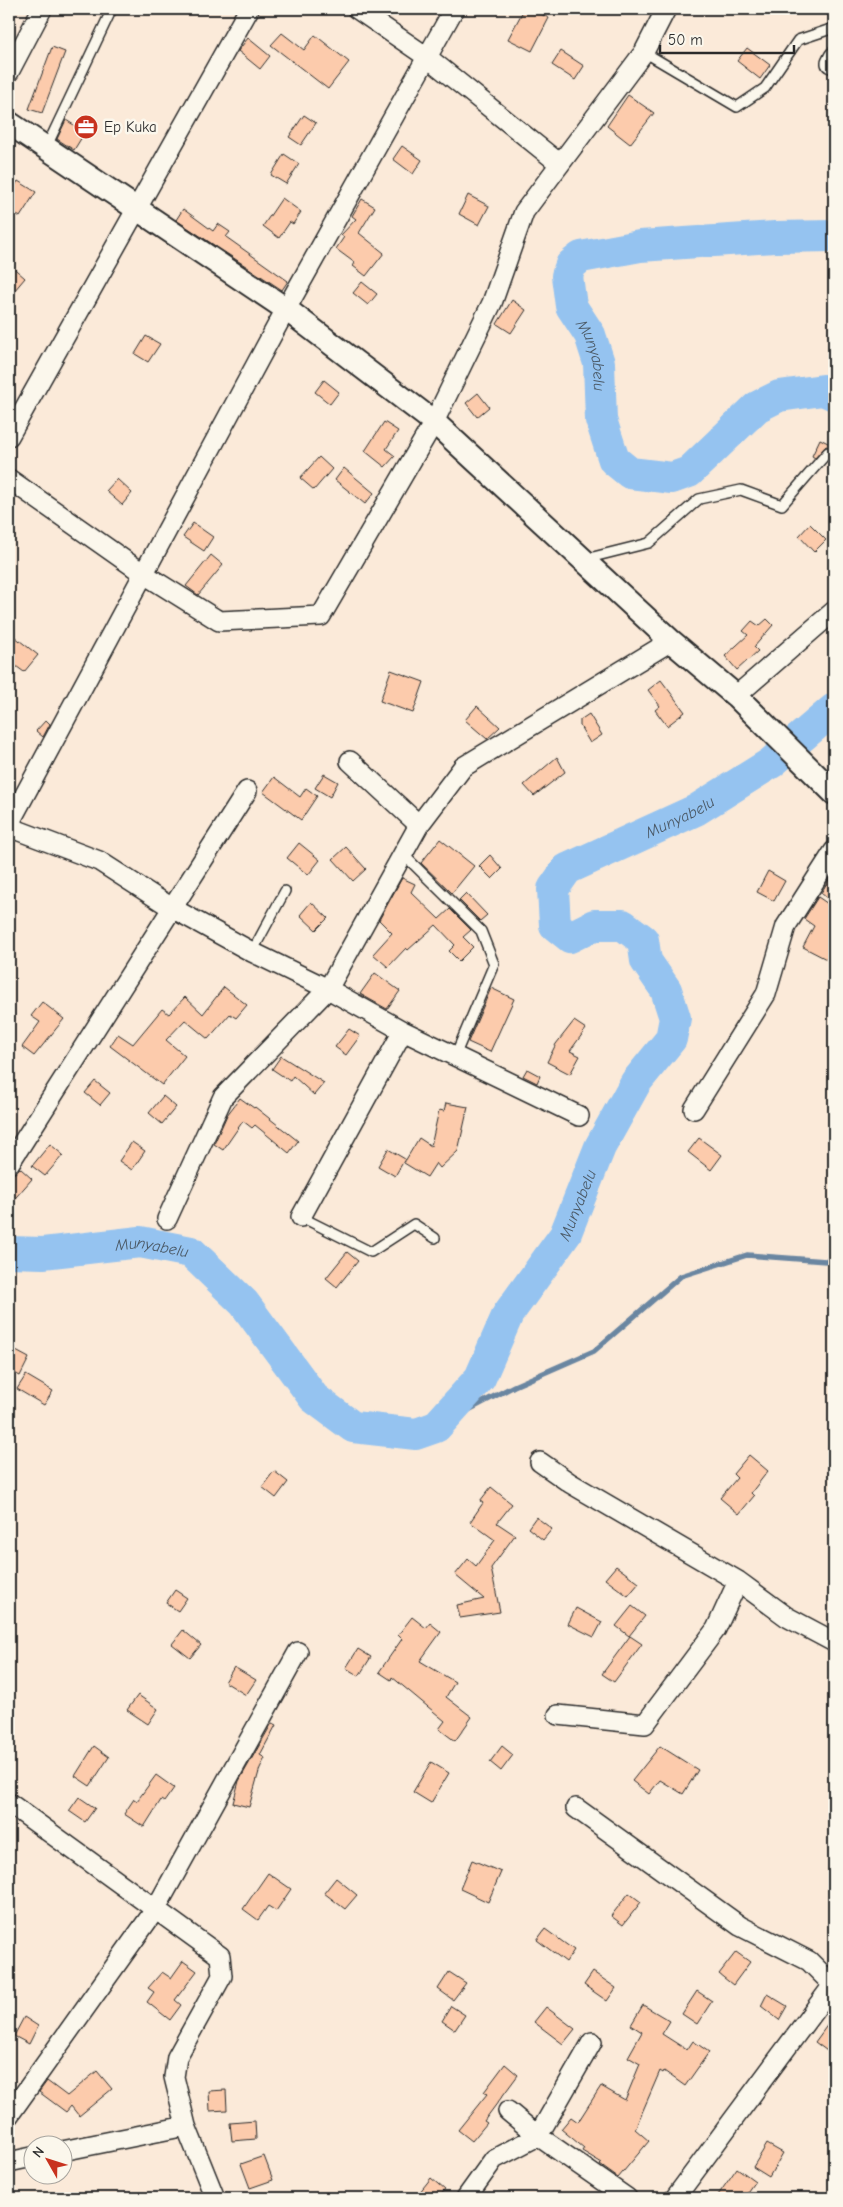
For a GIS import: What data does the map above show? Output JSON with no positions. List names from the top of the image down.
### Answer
{
  "water": ["Munyabelu"],
  "places": {
    "office": ["Ep Kuka"]
  },
  "scale_bar": "50 m",
  "north": "top left"
}
